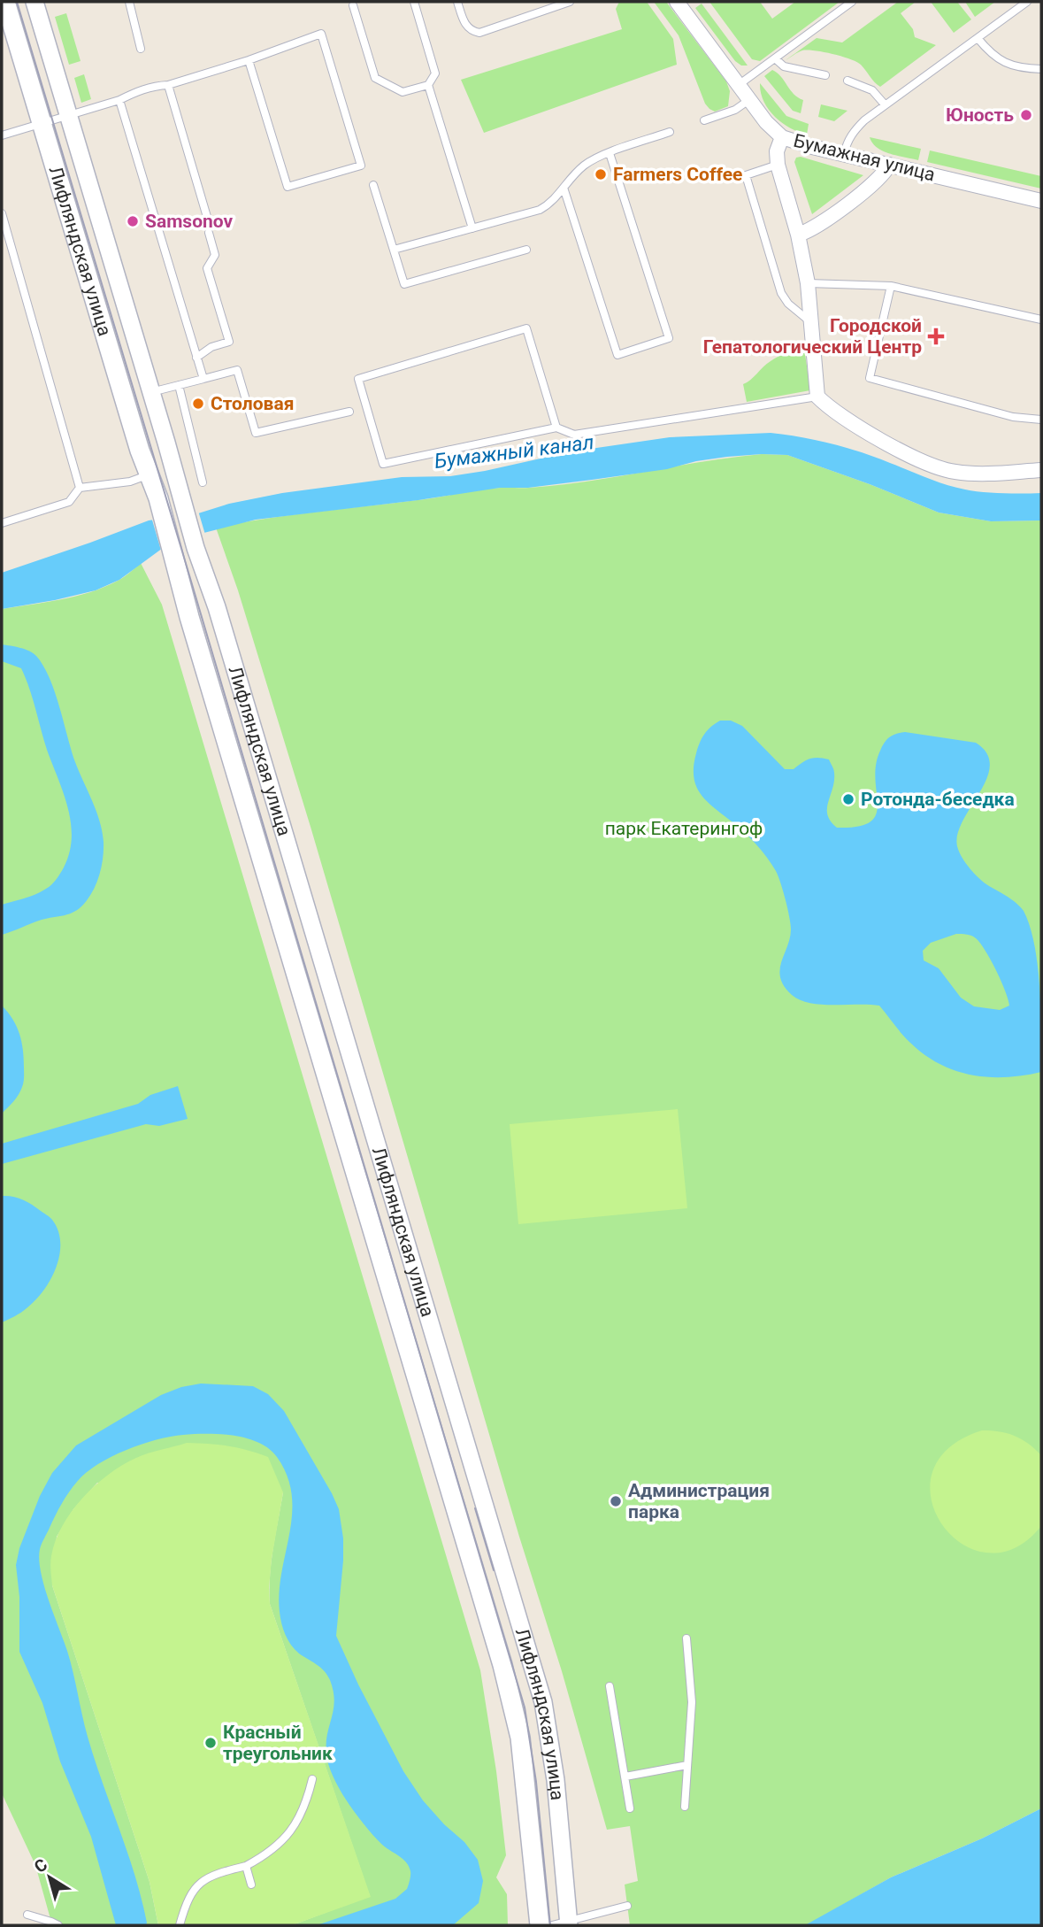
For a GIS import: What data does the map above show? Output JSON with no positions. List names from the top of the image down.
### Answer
{
  "streets": {
    "main road": ["Лифляндская улица"],
    "street": ["Бумажная улица"]
  },
  "water": ["Бумажный канал"],
  "parks": ["парк Екатерингоф"],
  "places": {
    "other": [
      "Юность",
      "Farmers Coffee",
      "Samsonov",
      "Столовая",
      "Ротонда-беседка",
      "Администрация парка",
      "Красный треугольник"
    ],
    "health": ["Городской Гепатологический Центр"]
  },
  "north": "top left"
}
